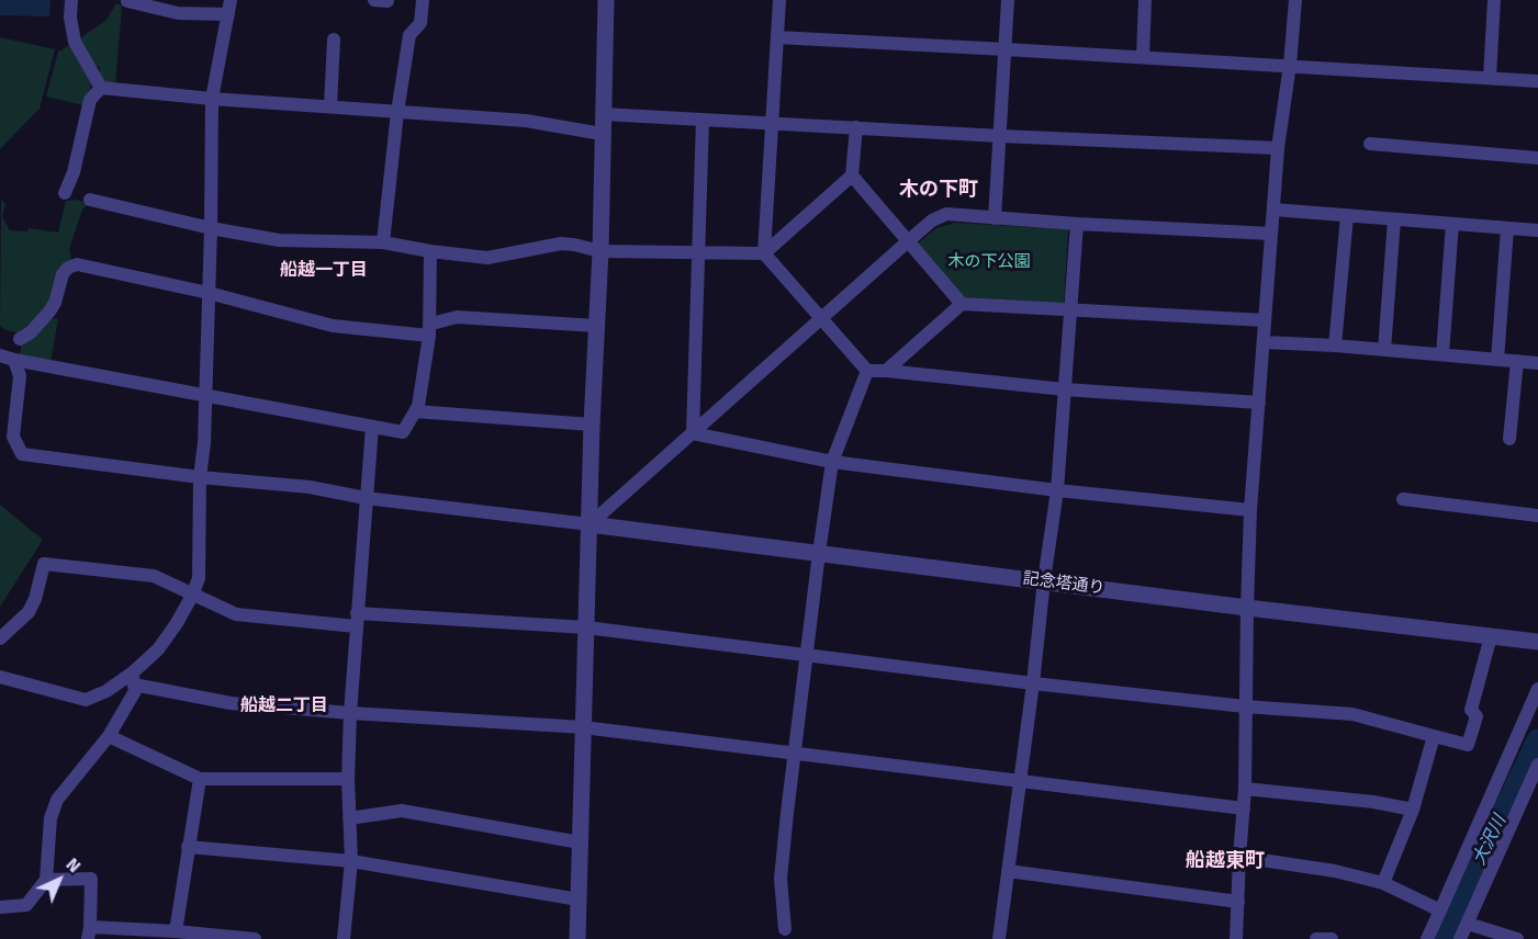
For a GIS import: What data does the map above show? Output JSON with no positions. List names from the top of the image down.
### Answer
{
  "streets": {
    "street": ["記念塔通り"]
  },
  "districts": [
    "木の下町",
    "船越一丁目",
    "船越二丁目",
    "船越東町"
  ],
  "water": ["大沢川"],
  "parks": ["木の下公園"],
  "north": "top right"
}
